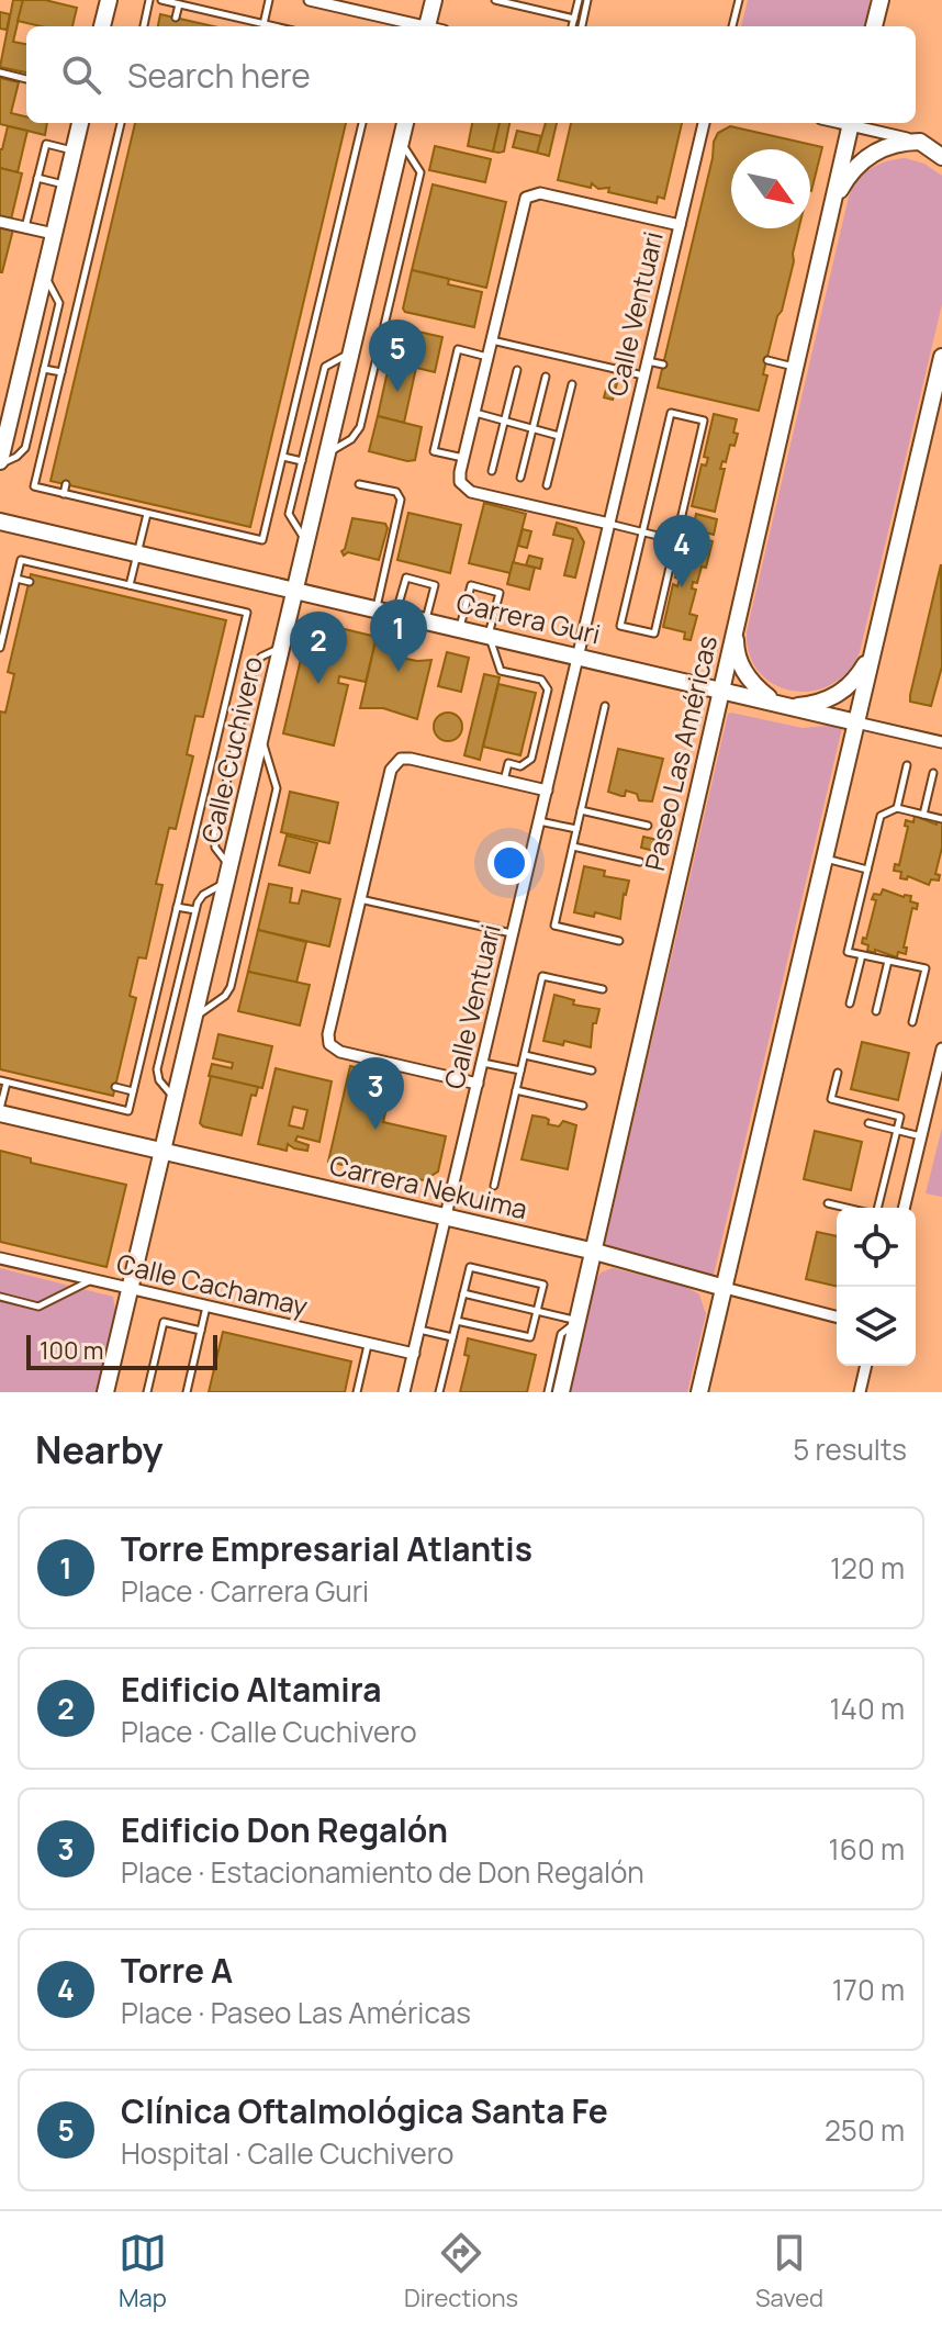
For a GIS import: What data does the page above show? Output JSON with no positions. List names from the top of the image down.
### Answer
{
  "streets": {
    "main road": [
      "Carrera Guri",
      "Calle Cuchivero",
      "Paseo Las Américas",
      "Carrera Nekuima"
    ],
    "street": ["Calle Ventuari", "Calle Cachamay"]
  },
  "crossings": [
    ["Calle Ventuari", "Carrera Guri"],
    ["Calle Ventuari", "Carrera Nekuima"],
    ["Calle Ventuari", "Calle Cachamay"],
    ["Carrera Guri", "Calle Cuchivero"],
    ["Carrera Guri", "Paseo Las Américas"],
    ["Calle Cuchivero", "Carrera Nekuima"],
    ["Calle Cuchivero", "Calle Cachamay"],
    ["Paseo Las Américas", "Carrera Nekuima"]
  ],
  "scale_bar": "100 m",
  "north": "bottom right",
  "page": {
    "search": "Search here",
    "pins": [
      "5",
      "4",
      "1",
      "2",
      "3"
    ],
    "scale": "100 m",
    "heading": ["Nearby", "5 results"],
    "list": [
      {
        "mark": "1",
        "name": "Torre Empresarial Atlantis",
        "note": "Place · Carrera Guri",
        "value": "120 m"
      },
      {
        "mark": "2",
        "name": "Edificio Altamira",
        "note": "Place · Calle Cuchivero",
        "value": "140 m"
      },
      {
        "mark": "3",
        "name": "Edificio Don Regalón",
        "note": "Place · Estacionamiento de Don Regalón",
        "value": "160 m"
      },
      {
        "mark": "4",
        "name": "Torre A",
        "note": "Place · Paseo Las Américas",
        "value": "170 m"
      },
      {
        "mark": "5",
        "name": "Clínica Oftalmológica Santa Fe",
        "note": "Hospital · Calle Cuchivero",
        "value": "250 m"
      }
    ],
    "nav": ["Map", "Directions", "Saved"]
  }
}
